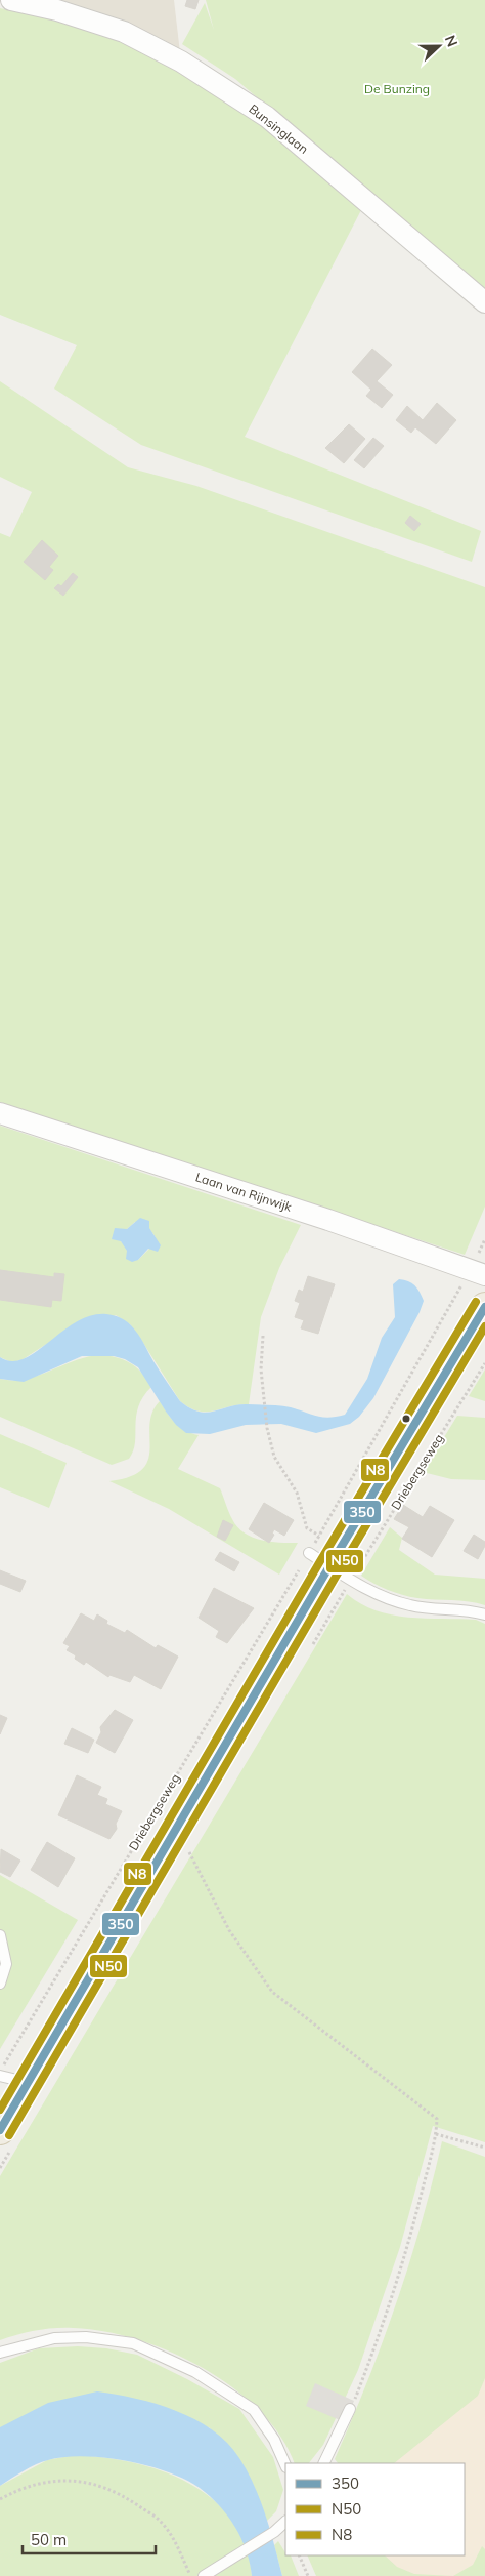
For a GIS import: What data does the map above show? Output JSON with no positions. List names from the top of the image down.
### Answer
{
  "streets": {
    "main road": ["Driebergseweg"],
    "street": ["Bunsinglaan", "Laan van Rijnwijk"]
  },
  "parks": ["De Bunzing"],
  "lines": ["transit line N8", "transit line 350", "transit line N50"],
  "legend": ["350", "N50", "N8"],
  "scale_bar": "50 m",
  "north": "right"
}
